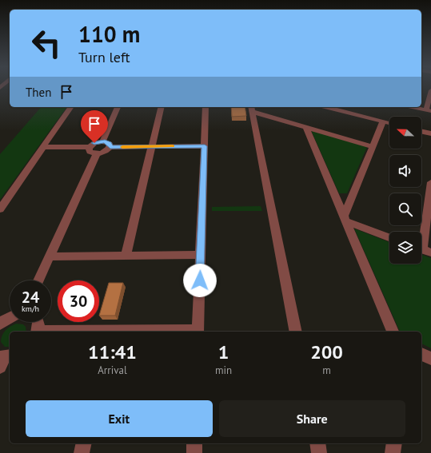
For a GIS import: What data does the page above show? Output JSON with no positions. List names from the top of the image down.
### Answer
{
  "north": "left",
  "page": {
    "turn": ["110 m", "Turn left"],
    "then": "Then",
    "speed": "24 km/h",
    "limit": "30",
    "eta": [
      "11:41",
      "Arrival",
      "1",
      "min",
      "200",
      "m"
    ],
    "buttons": ["Exit", "Share"]
  }
}
